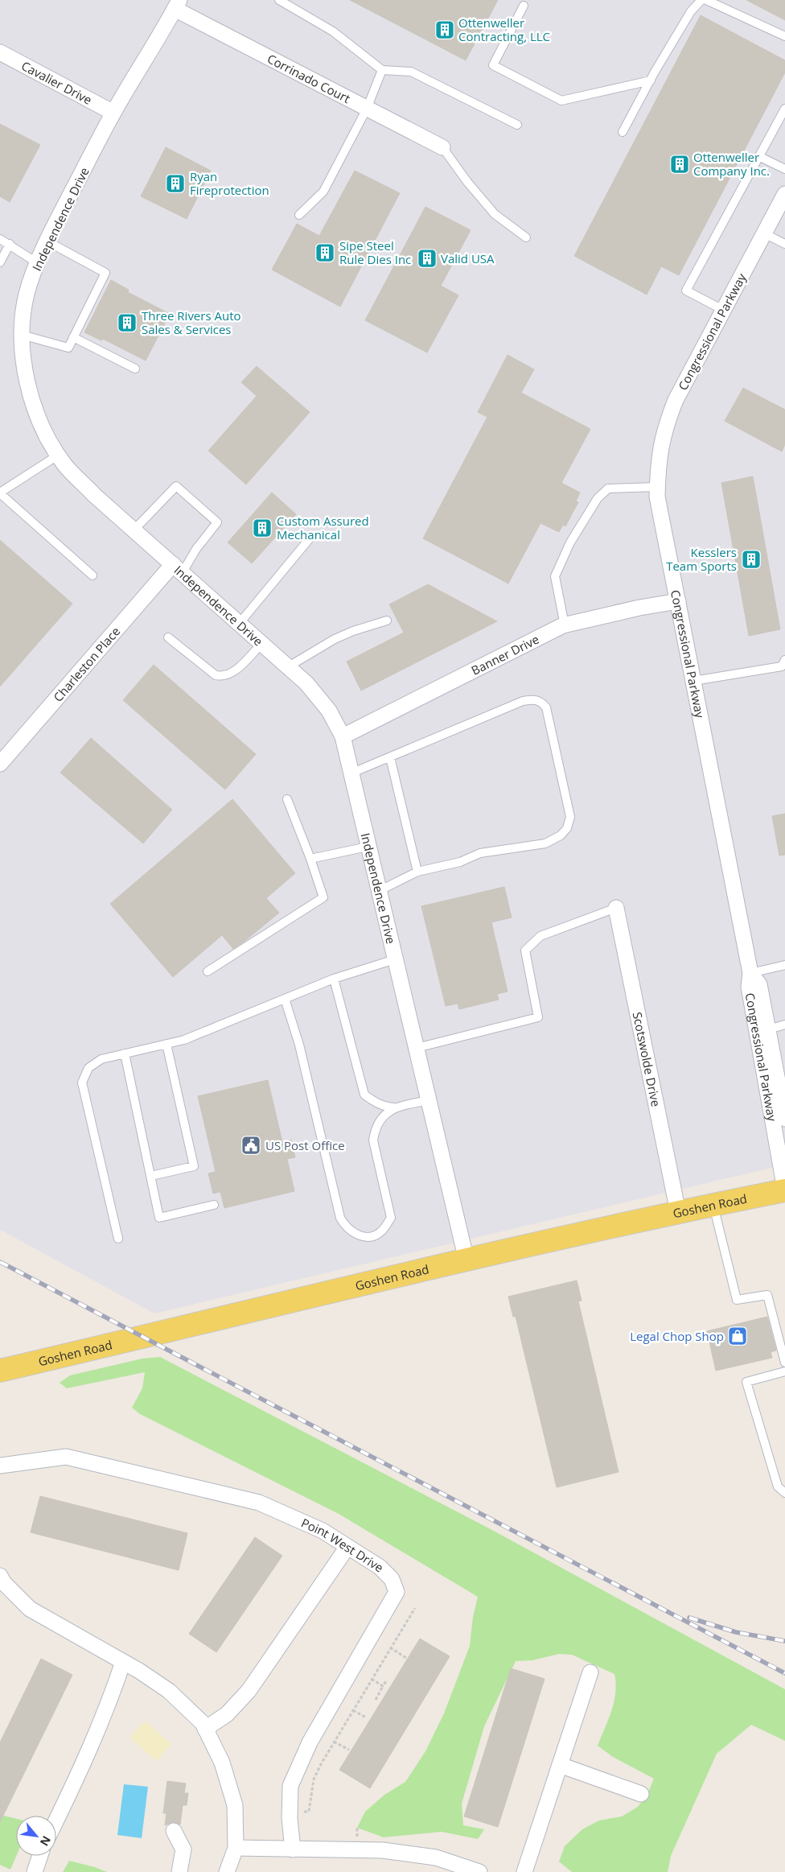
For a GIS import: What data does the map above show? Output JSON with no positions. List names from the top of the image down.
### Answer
{
  "streets": {
    "main road": ["Goshen Road"],
    "street": [
      "Corrinado Court",
      "Cavalier Drive",
      "Independence Drive",
      "Congressional Parkway",
      "Banner Drive",
      "Charleston Place",
      "Scotswolde Drive",
      "Point West Drive"
    ]
  },
  "crossings": [
    ["Corrinado Court", "Independence Drive"],
    ["Cavalier Drive", "Independence Drive"],
    ["Independence Drive", "Banner Drive"],
    ["Independence Drive", "Charleston Place"],
    ["Independence Drive", "Goshen Road"],
    ["Congressional Parkway", "Banner Drive"],
    ["Congressional Parkway", "Goshen Road"],
    ["Scotswolde Drive", "Goshen Road"]
  ],
  "places": {
    "building": [
      "Ottenweller Contracting, LLC",
      "Ottenweller Company Inc.",
      "Ryan Fireprotection",
      "Sipe Steel Rule Dies Inc",
      "Valid USA",
      "Three Rivers Auto Sales & Services",
      "Custom Assured Mechanical",
      "Kesslers Team Sports"
    ],
    "public building": ["US Post Office"],
    "shop": ["Legal Chop Shop"]
  },
  "north": "bottom right"
}
